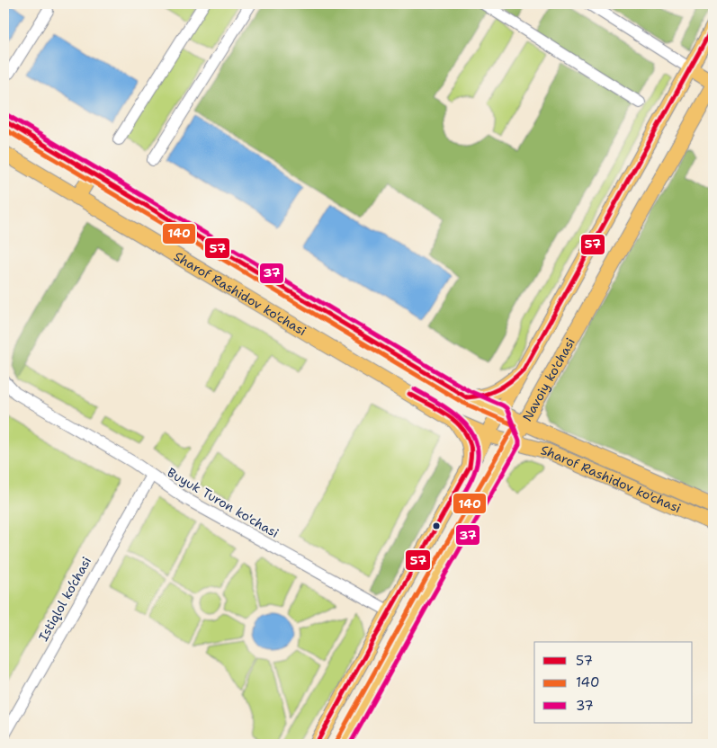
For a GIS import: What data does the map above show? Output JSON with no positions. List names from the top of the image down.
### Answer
{
  "streets": {
    "main road": ["Sharof Rashidov ko'chasi", "Navoiy ko'chasi"],
    "street": ["Buyuk Turon ko'chasi", "Istiqlol ko‘chasi"]
  },
  "crossings": [
    ["Sharof Rashidov ko'chasi", "Navoiy ko'chasi"],
    ["Buyuk Turon ko'chasi", "Istiqlol ko‘chasi"]
  ],
  "lines": ["transit line 57", "transit line 37", "transit line 140"],
  "legend": ["57", "140", "37"]
}
